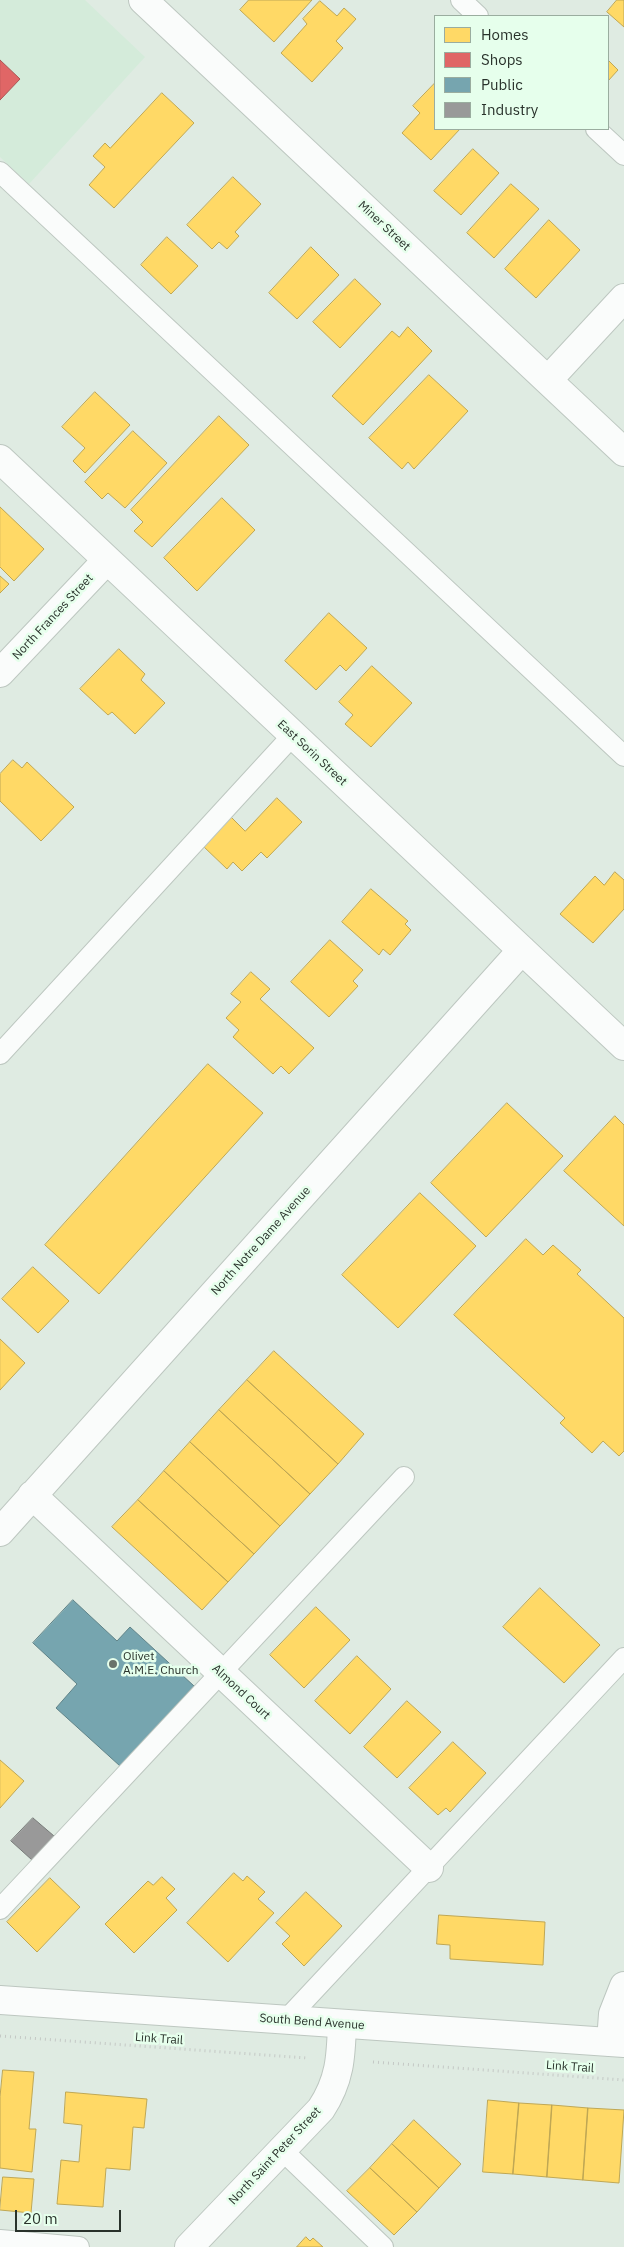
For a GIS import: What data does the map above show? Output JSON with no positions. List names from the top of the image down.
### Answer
{
  "streets": {
    "street": [
      "Miner Street",
      "North Frances Street",
      "East Sorin Street",
      "North Notre Dame Avenue",
      "Almond Court",
      "South Bend Avenue",
      "North Saint Peter Street"
    ],
    "path": ["Link Trail"]
  },
  "crossings": [
    ["North Frances Street", "East Sorin Street"],
    ["East Sorin Street", "North Notre Dame Avenue"],
    ["North Notre Dame Avenue", "Almond Court"],
    ["South Bend Avenue", "North Saint Peter Street"]
  ],
  "places": ["Olivet A.M.E. Church"],
  "legend": [
    "Homes",
    "Shops",
    "Public",
    "Industry"
  ],
  "scale_bar": "20 m"
}
